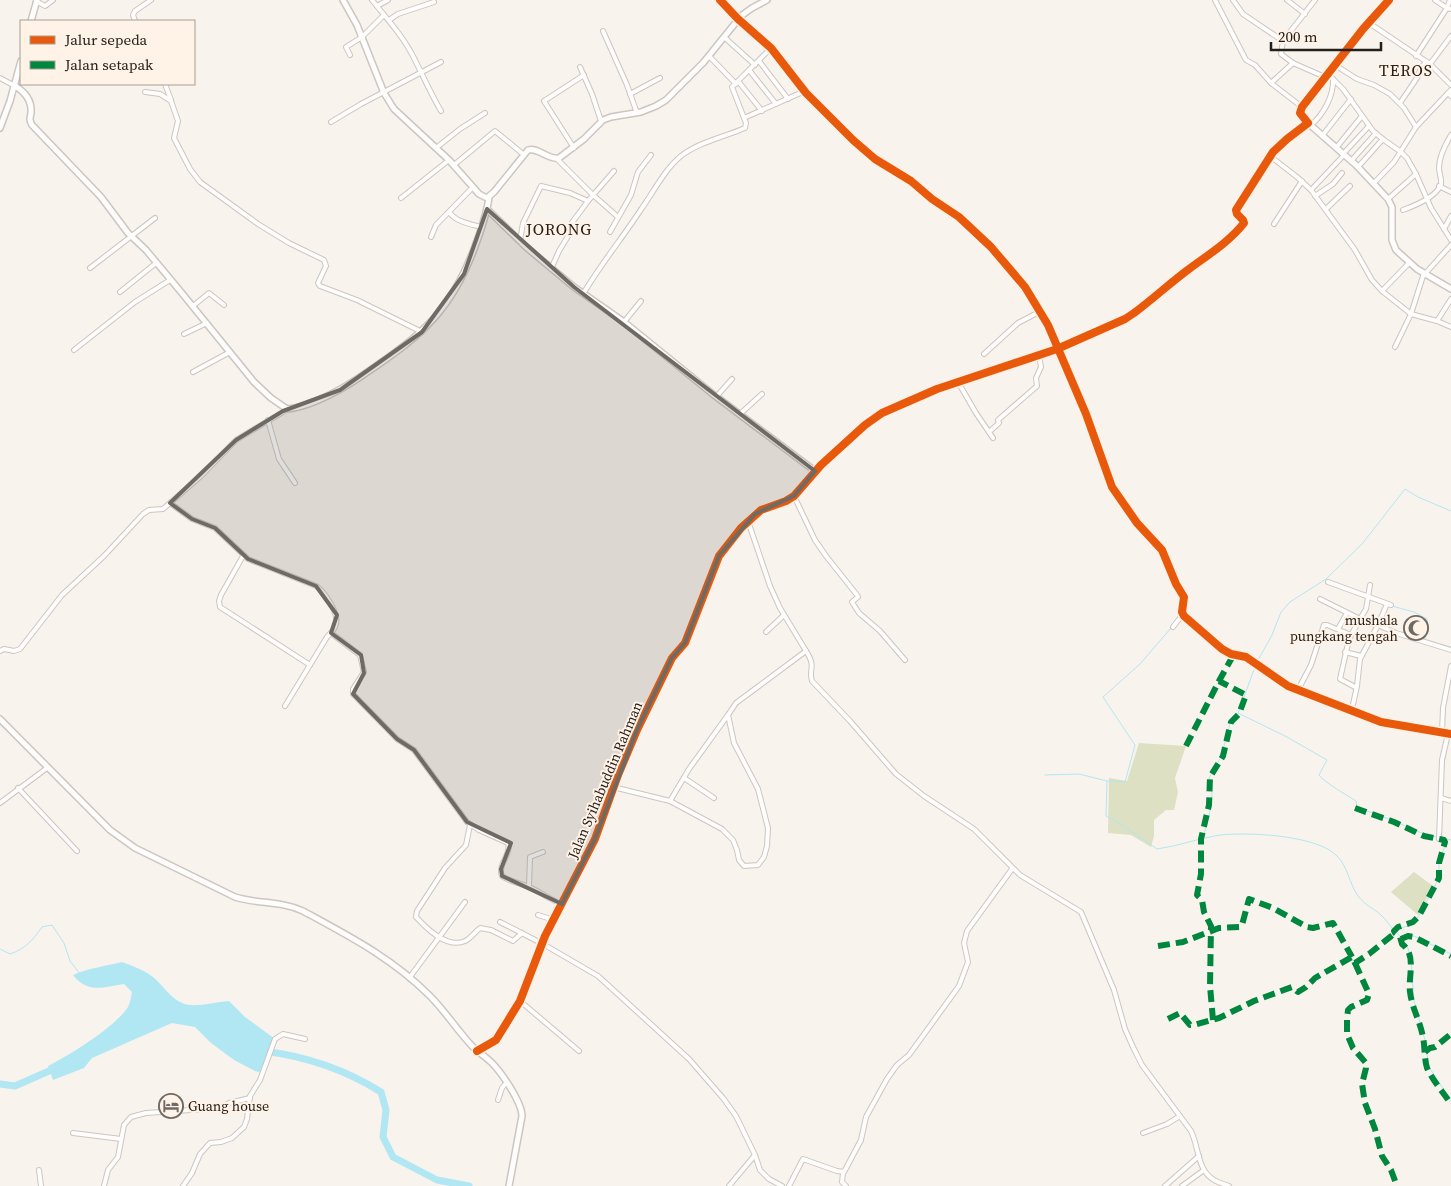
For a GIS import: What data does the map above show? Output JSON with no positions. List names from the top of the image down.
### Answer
{
  "streets": {
    "street": ["Jalan Syihabuddin Rahman"]
  },
  "districts": ["TEROS", "JORONG"],
  "places": {
    "mosque": ["mushala pungkang tengah"],
    "hotel": ["Guang house"]
  },
  "legend": ["Jalur sepeda", "Jalan setapak"],
  "scale_bar": "200 m"
}
